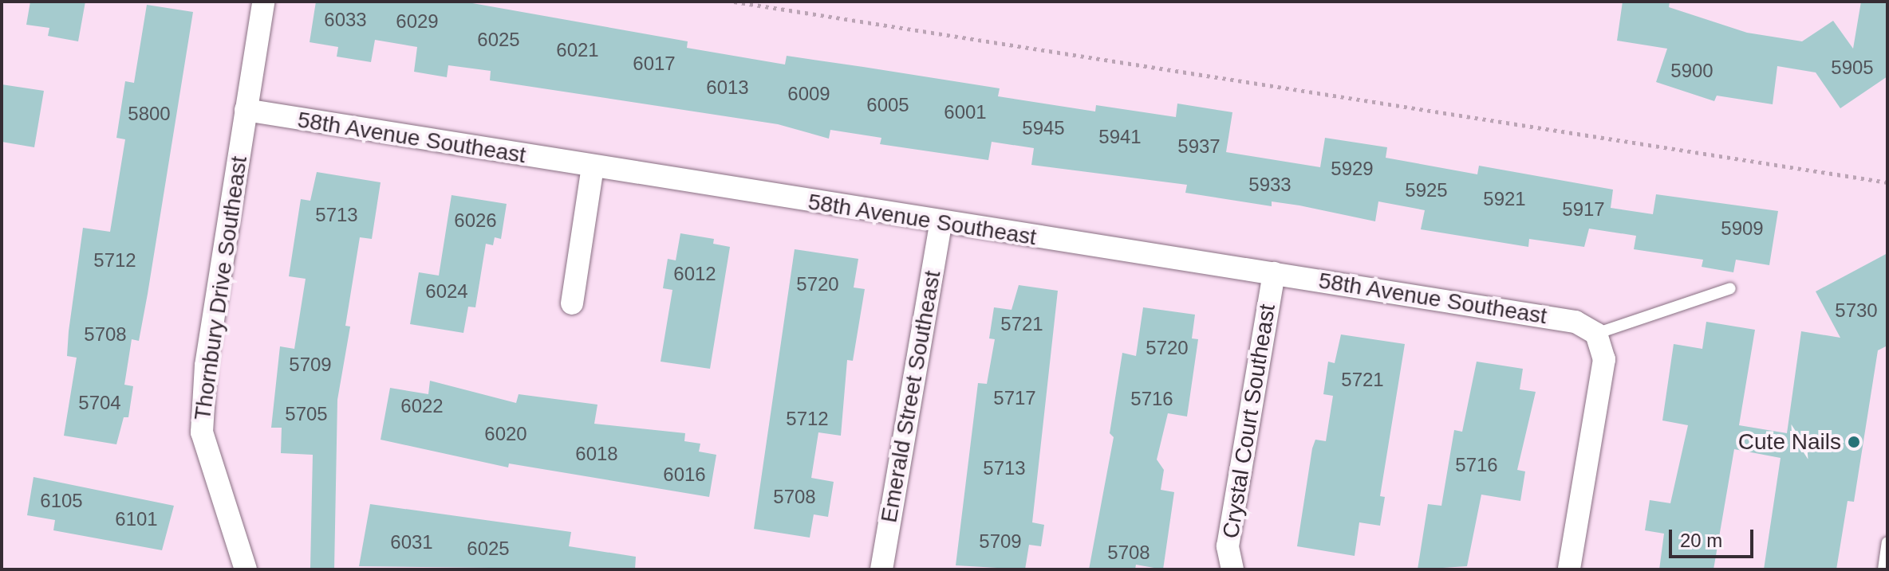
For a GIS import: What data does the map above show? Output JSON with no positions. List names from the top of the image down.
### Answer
{
  "streets": {
    "street": [
      "58th Avenue Southeast",
      "Thornbury Drive Southeast",
      "Emerald Street Southeast",
      "Crystal Court Southeast"
    ]
  },
  "crossings": [
    ["58th Avenue Southeast", "Thornbury Drive Southeast"],
    ["58th Avenue Southeast", "Emerald Street Southeast"],
    ["58th Avenue Southeast", "Crystal Court Southeast"]
  ],
  "places": ["Cute Nails"],
  "house_numbers": [
    "6033",
    "6029",
    "6025",
    "6021",
    "6017",
    "5905",
    "5900",
    "6013",
    "6009",
    "6005",
    "6001",
    "5800",
    "5945",
    "5941",
    "5937",
    "5929",
    "5933",
    "5925",
    "5921",
    "5917",
    "5713",
    "6026",
    "5909",
    "5712",
    "6012",
    "5720",
    "6024",
    "5730",
    "5721",
    "5708",
    "5720",
    "5709",
    "5721",
    "5717",
    "5716",
    "5704",
    "6022",
    "5705",
    "5712",
    "6020",
    "6018",
    "5716",
    "5713",
    "6016",
    "5708",
    "6105",
    "6101",
    "5709",
    "6031",
    "6025",
    "5708"
  ],
  "scale_bar": "20 m"
}
